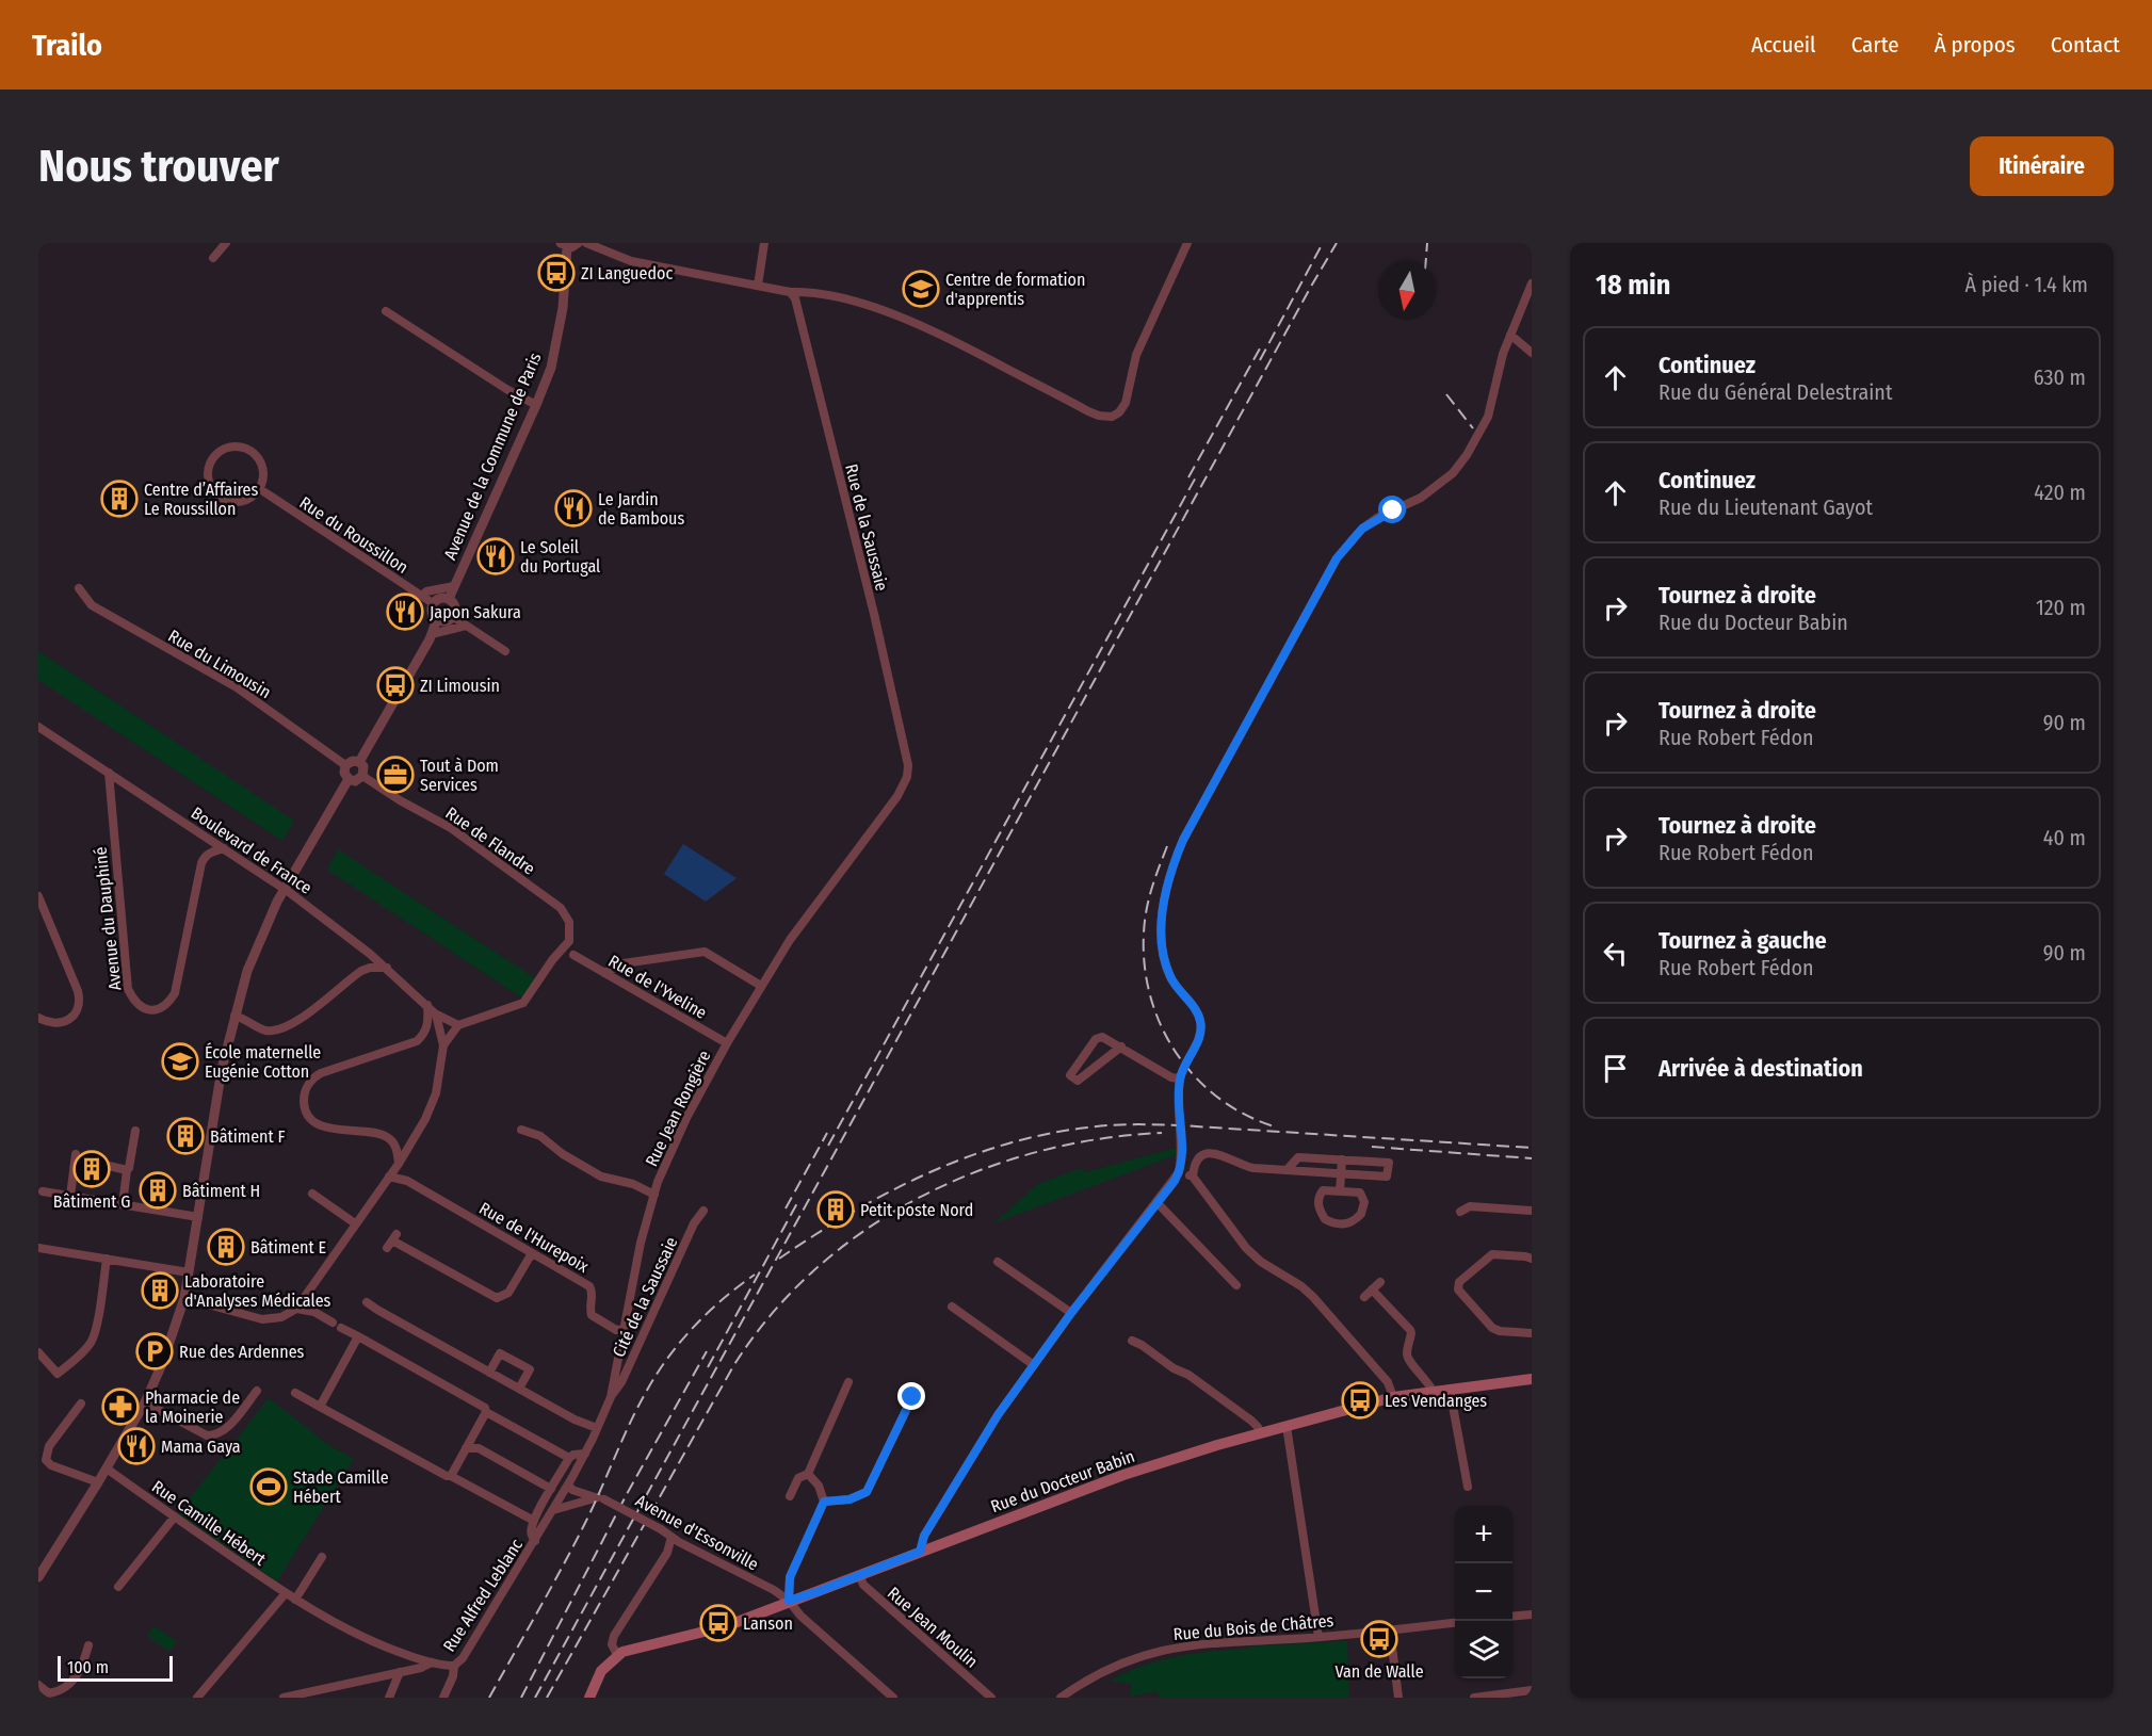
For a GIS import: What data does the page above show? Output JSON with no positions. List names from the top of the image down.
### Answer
{
  "streets": {
    "main road": ["Rue du Docteur Babin"],
    "street": [
      "Avenue de la Commune de Paris",
      "Rue de la Saussaie",
      "Rue du Roussillon",
      "Rue du Limousin",
      "Rue de Flandre",
      "Boulevard de France",
      "Avenue du Dauphiné",
      "Rue de l'Yveline",
      "Rue Jean Rongière",
      "Rue de l'Hurepoix",
      "Cité de la Saussaie",
      "Rue Camille Hébert",
      "Avenue d'Essonville",
      "Rue Alfred Leblanc",
      "Rue Jean Moulin",
      "Rue du Bois de Châtres"
    ]
  },
  "crossings": [
    ["Avenue de la Commune de Paris", "Rue du Roussillon"],
    ["Rue de la Saussaie", "Rue Jean Rongière"],
    ["Rue du Limousin", "Rue de Flandre"],
    ["Rue de Flandre", "Boulevard de France"],
    ["Boulevard de France", "Avenue du Dauphiné"],
    ["Rue de l'Yveline", "Rue Jean Rongière"],
    ["Rue Jean Rongière", "Rue de l'Hurepoix"],
    ["Rue Jean Rongière", "Cité de la Saussaie"],
    ["Rue Jean Rongière", "Avenue d'Essonville"],
    ["Rue Jean Rongière", "Rue Alfred Leblanc"],
    ["Rue du Docteur Babin", "Avenue d'Essonville"],
    ["Rue du Docteur Babin", "Rue Jean Moulin"],
    ["Rue Camille Hébert", "Rue Alfred Leblanc"]
  ],
  "places": {
    "bus stop": [
      "ZI Languedoc",
      "ZI Limousin",
      "Les Vendanges",
      "Lanson",
      "Van de Walle"
    ],
    "school or university": ["Centre de formation d'apprentis", "École maternelle Eugénie Cotton"],
    "building": [
      "Centre d’Affaires Le Roussillon",
      "Bâtiment F",
      "Bâtiment G",
      "Bâtiment H",
      "Petit poste Nord",
      "Bâtiment E",
      "Laboratoire d'Analyses Médicales"
    ],
    "restaurant": [
      "Le Jardin de Bambous",
      "Le Soleil du Portugal",
      "Japon Sakura",
      "Mama Gaya"
    ],
    "office": ["Tout à Dom Services"],
    "parking": ["Rue des Ardennes"],
    "pharmacy": ["Pharmacie de la Moinerie"],
    "sports": ["Stade Camille Hébert"]
  },
  "scale_bar": "100 m",
  "north": "bottom",
  "page": {
    "header": "Trailo",
    "nav": [
      "Accueil",
      "Carte",
      "À propos",
      "Contact"
    ],
    "buttons": "Itinéraire",
    "title": "Nous trouver",
    "heading": ["18 min", "À pied · 1.4 km"],
    "list": [
      ["Continuez", "Rue du Général Delestraint", "630 m"],
      ["Continuez", "Rue du Lieutenant Gayot", "420 m"],
      ["Tournez à droite", "Rue du Docteur Babin", "120 m"],
      ["Tournez à droite", "Rue Robert Fédon", "90 m"],
      ["Tournez à droite", "Rue Robert Fédon", "40 m"],
      ["Tournez à gauche", "Rue Robert Fédon", "90 m"],
      "Arrivée à destination"
    ],
    "map_buttons": ["+", "−"],
    "scale": "100 m"
  }
}
